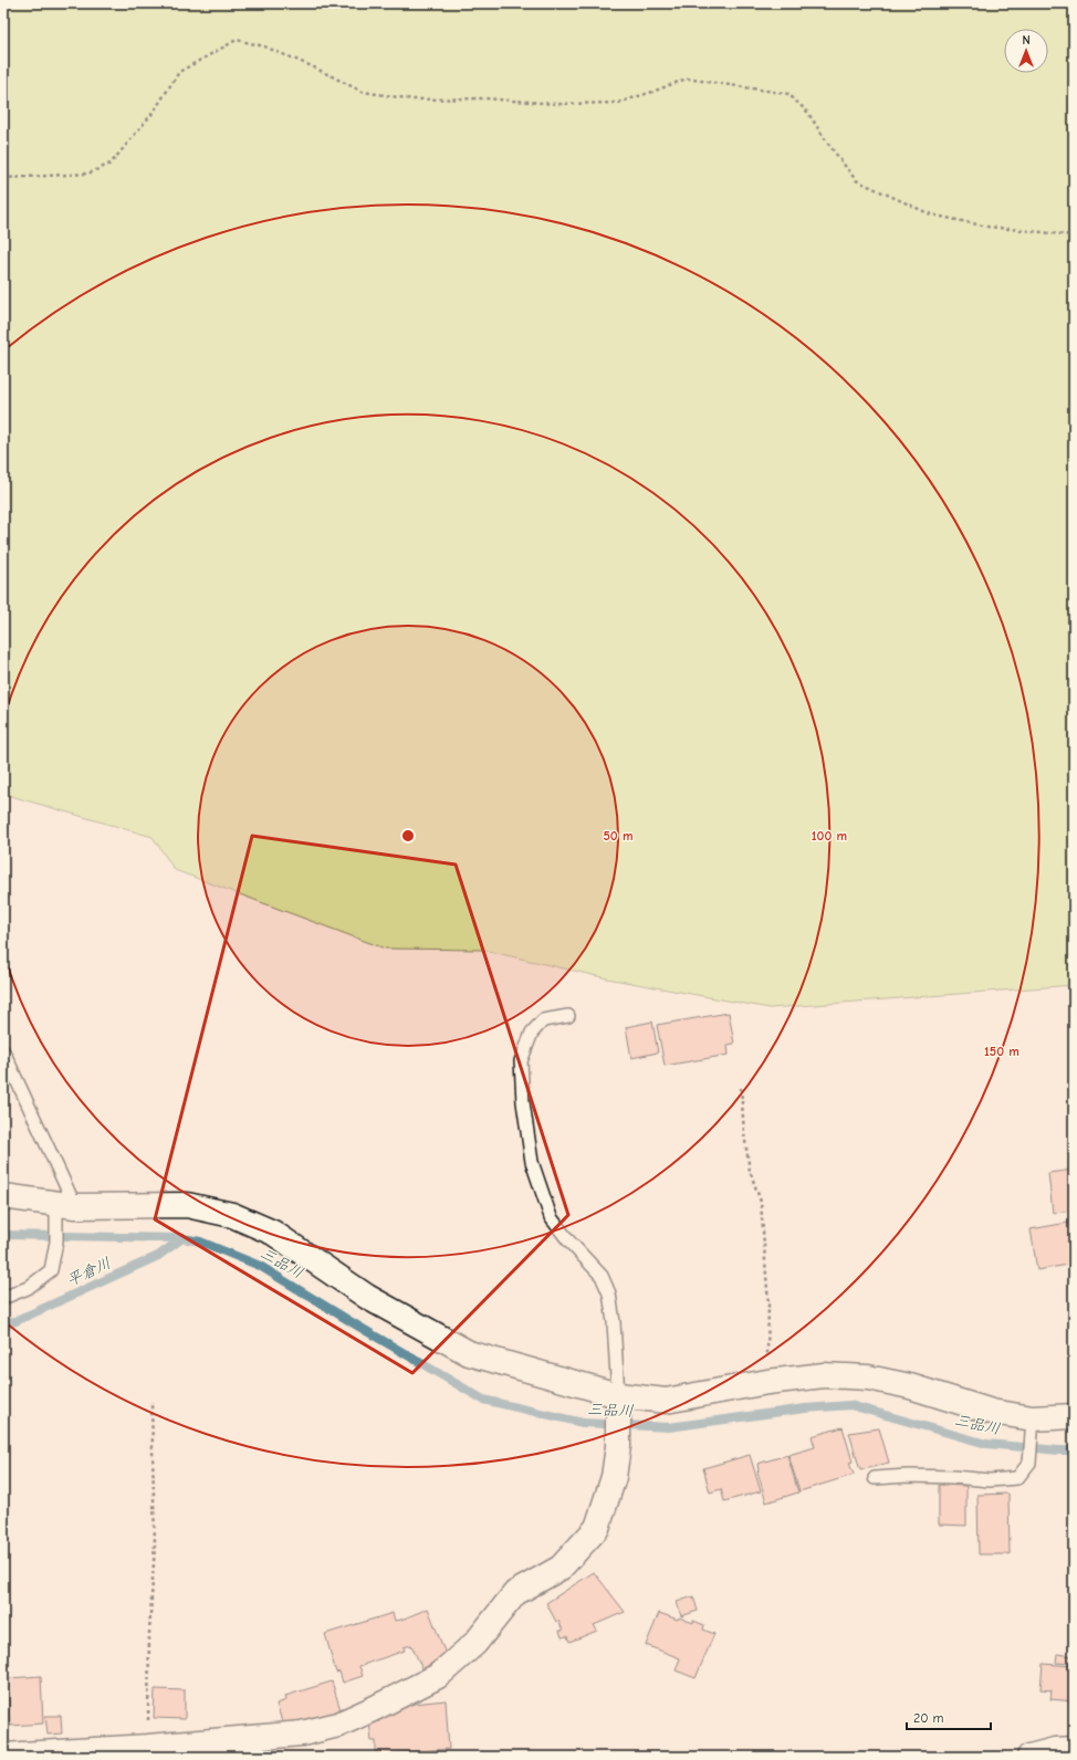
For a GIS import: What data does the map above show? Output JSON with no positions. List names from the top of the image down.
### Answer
{
  "water": ["三品川", "平倉川"],
  "scale_bar": "20 m",
  "north": "top",
  "rings": ["50 m", "100 m", "150 m"]
}
